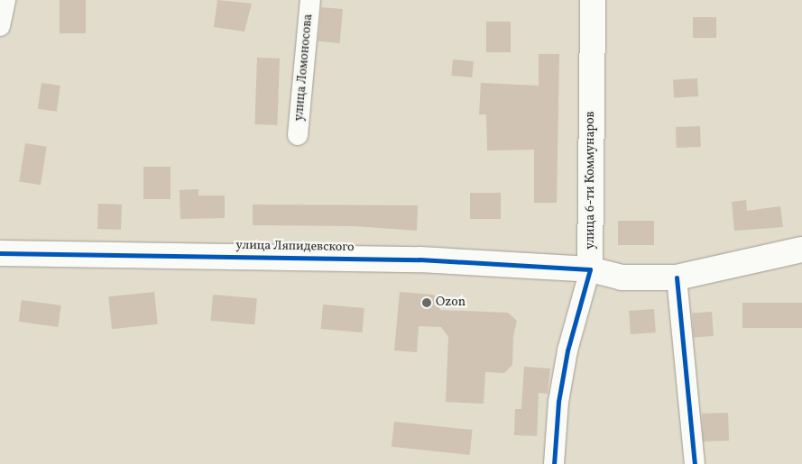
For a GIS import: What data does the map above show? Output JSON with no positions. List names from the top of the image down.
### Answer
{
  "streets": {
    "street": ["улица Ломоносова", "улица 6-ти Коммунаров", "улица Ляпидевского"]
  },
  "crossings": [
    ["улица 6-ти Коммунаров", "улица Ляпидевского"]
  ],
  "places": ["Ozon"]
}
